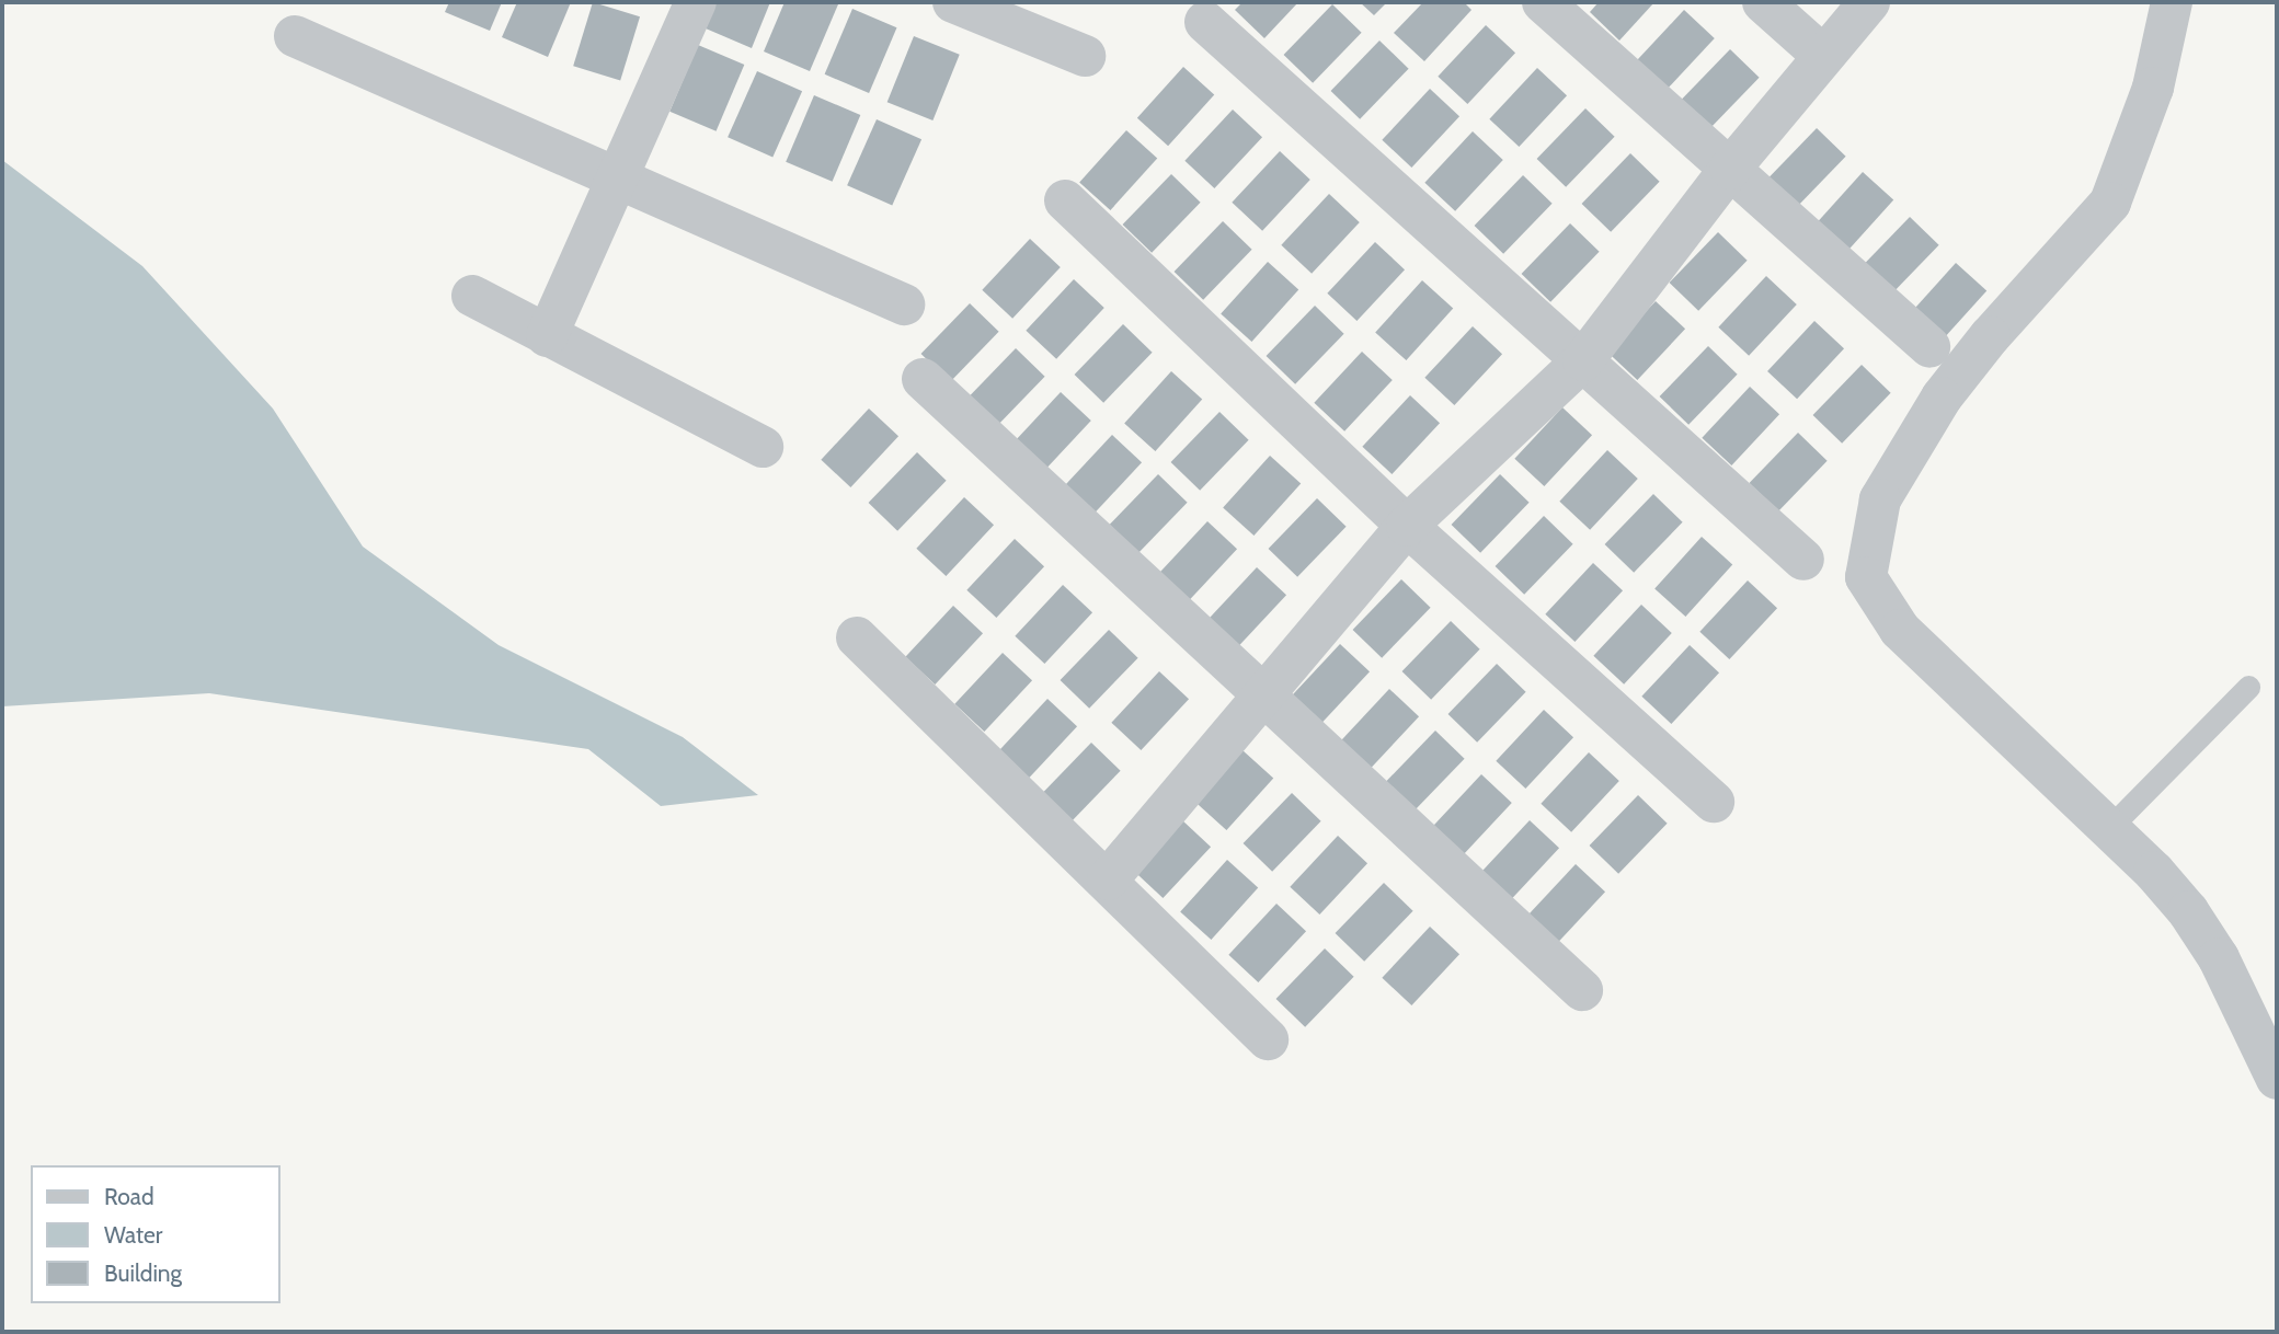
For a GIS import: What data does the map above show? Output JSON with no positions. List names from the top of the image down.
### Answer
{
  "legend": ["Road", "Water", "Building"]
}
